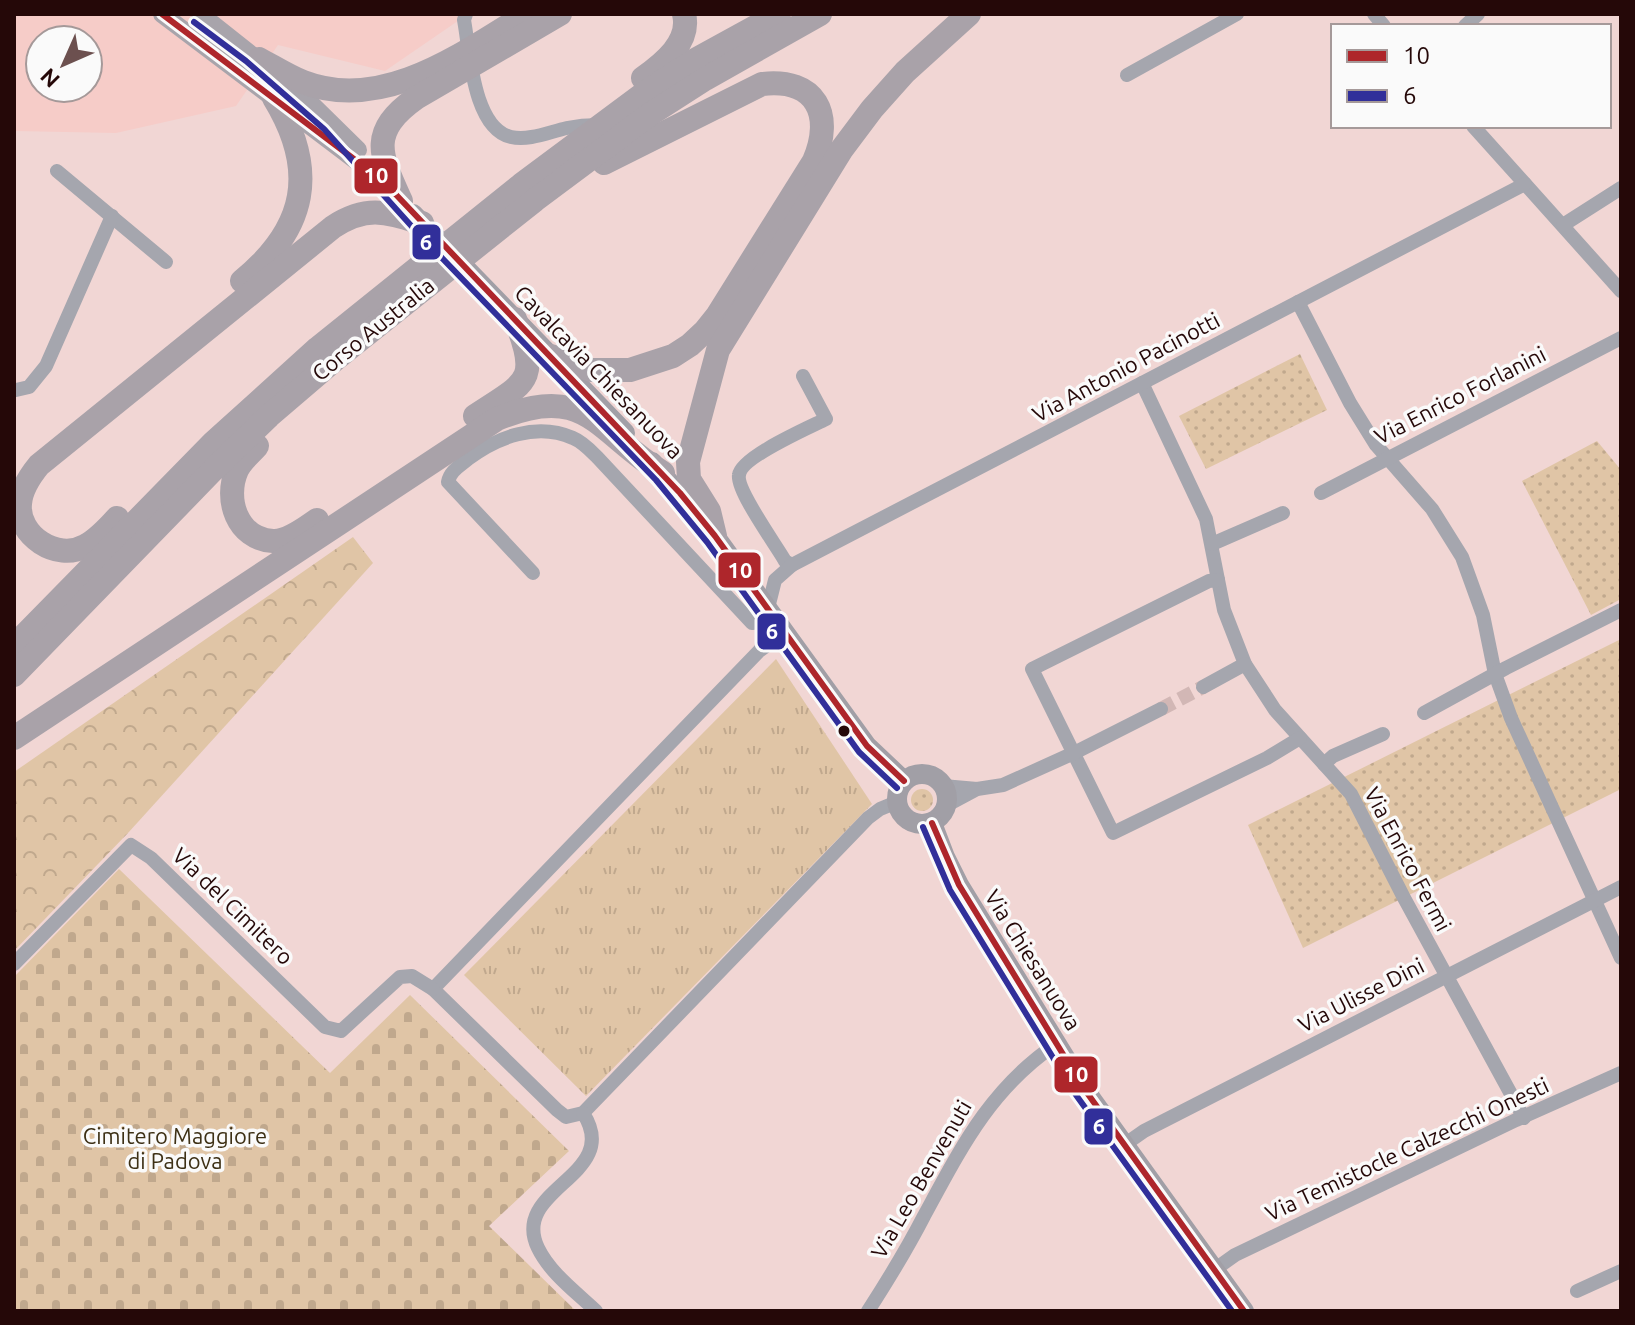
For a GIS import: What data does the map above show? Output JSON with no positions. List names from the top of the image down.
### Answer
{
  "streets": {
    "highway": ["Corso Australia"],
    "main road": ["Cavalcavia Chiesanuova", "Via Chiesanuova"],
    "street": [
      "Via Antonio Pacinotti",
      "Via Enrico Forlanini",
      "Via Enrico Fermi",
      "Via del Cimitero",
      "Via Ulisse Dini",
      "Via Temistocle Calzecchi Onesti",
      "Via Leo Benvenuti"
    ]
  },
  "crossings": [
    ["Via Antonio Pacinotti", "Cavalcavia Chiesanuova"],
    ["Via Antonio Pacinotti", "Via Enrico Fermi"],
    ["Via Enrico Fermi", "Via Ulisse Dini"],
    ["Via Enrico Fermi", "Via Temistocle Calzecchi Onesti"],
    ["Via Chiesanuova", "Via Ulisse Dini"],
    ["Via Chiesanuova", "Via Temistocle Calzecchi Onesti"],
    ["Via Chiesanuova", "Via Leo Benvenuti"]
  ],
  "parks": ["Cimitero Maggiore di Padova"],
  "lines": ["transit line 10", "transit line 6"],
  "legend": ["10", "6"],
  "north": "bottom left"
}
